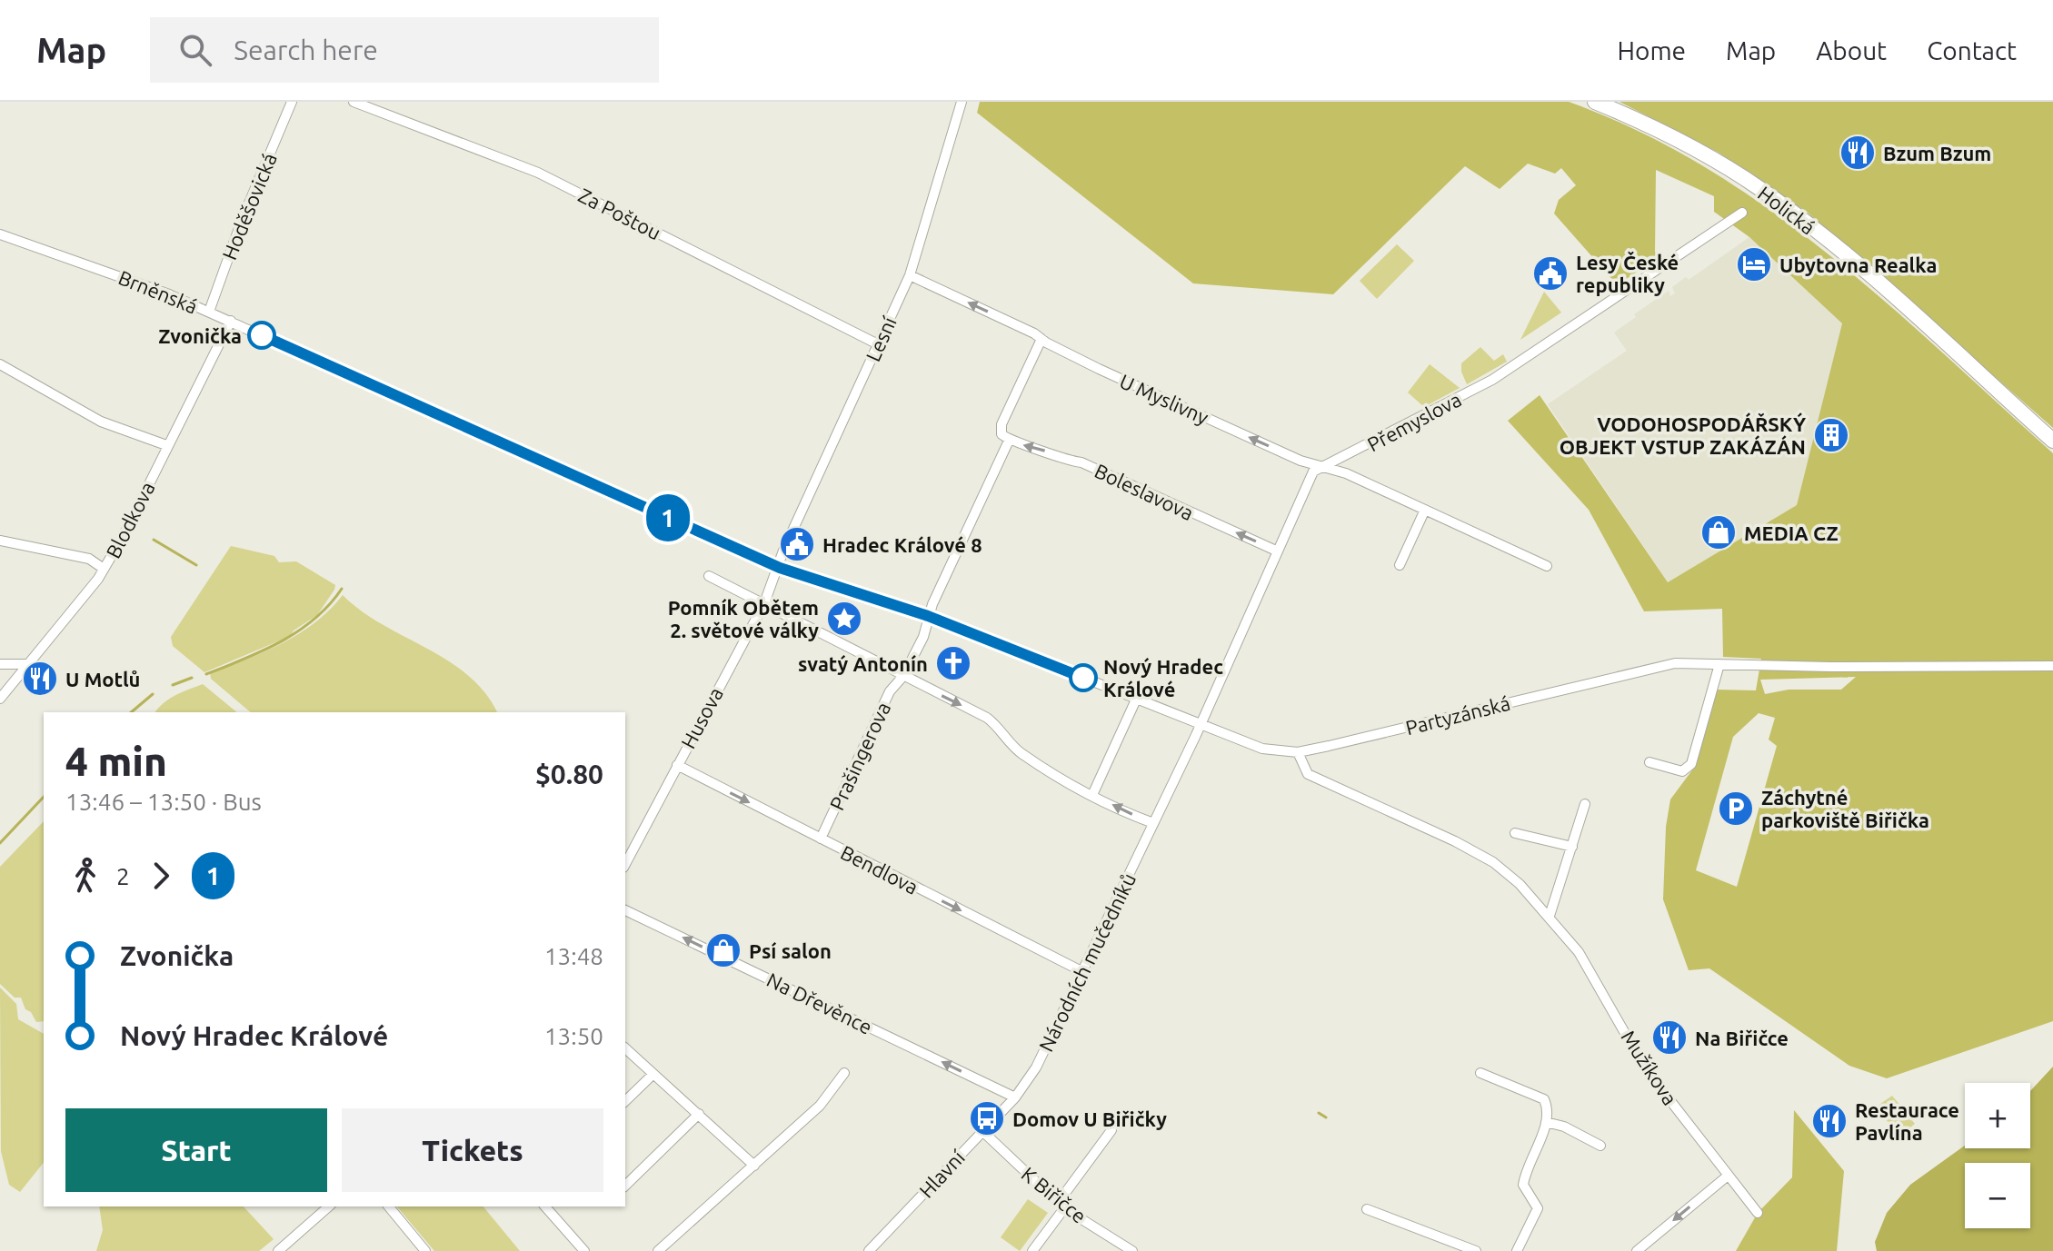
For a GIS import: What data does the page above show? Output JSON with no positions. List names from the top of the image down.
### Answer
{
  "streets": {
    "main road": ["Holická"],
    "street": [
      "Hoděšovická",
      "Za Poštou",
      "Brněnská",
      "Lesní",
      "U Myslivny",
      "Přemyslova",
      "Boleslavova",
      "Blodkova",
      "Partyzánská",
      "Husova",
      "Prašingerova",
      "Bendlova",
      "Národních mučedníků",
      "Na Dřevěnce",
      "Mužíkova",
      "Hlavní",
      "K Biřičce"
    ]
  },
  "crossings": [
    ["Hoděšovická", "Brněnská"],
    ["Za Poštou", "Lesní"],
    ["Brněnská", "Lesní"],
    ["Brněnská", "Přemyslova"],
    ["Brněnská", "Blodkova"],
    ["Brněnská", "Partyzánská"],
    ["Brněnská", "Husova"],
    ["Brněnská", "Prašingerova"],
    ["Brněnská", "Národních mučedníků"],
    ["Lesní", "U Myslivny"],
    ["Lesní", "Husova"],
    ["U Myslivny", "Přemyslova"],
    ["Přemyslova", "Boleslavova"],
    ["Přemyslova", "Partyzánská"],
    ["Přemyslova", "Národních mučedníků"],
    ["Boleslavova", "Prašingerova"],
    ["Partyzánská", "Národních mučedníků"],
    ["Partyzánská", "Mužíkova"],
    ["Husova", "Bendlova"],
    ["Prašingerova", "Bendlova"],
    ["Bendlova", "Národních mučedníků"],
    ["Národních mučedníků", "Na Dřevěnce"],
    ["Národních mučedníků", "Hlavní"],
    ["Na Dřevěnce", "Hlavní"],
    ["Hlavní", "K Biřičce"]
  ],
  "one_way": [
    "U Myslivny",
    "Boleslavova",
    "Bendlova",
    "Na Dřevěnce"
  ],
  "places": {
    "restaurant": [
      "Bzum Bzum",
      "U Motlů",
      "Na Biřičce",
      "Restaurace Pavlína"
    ],
    "hotel": ["Ubytovna Realka"],
    "public building": ["Lesy České republiky", "Hradec Králové 8"],
    "other": ["Zvonička", "Nový Hradec Králové"],
    "building": ["VODOHOSPODÁŘSKÝ OBJEKT VSTUP ZAKÁZÁN"],
    "shop": ["MEDIA CZ", "Psí salon"],
    "place": ["Pomník Obětem 2. světové války"],
    "church": ["svatý Antonín"],
    "parking": ["Záchytné parkoviště Biřička"],
    "bus stop": ["Domov U Biřičky"]
  },
  "lines": ["bus line 1"],
  "page": {
    "header": "Map",
    "search": "Search here",
    "nav": [
      "Home",
      "Map",
      "About",
      "Contact"
    ],
    "on_map": "1",
    "heading": ["4 min", "13:46 – 13:50 · Bus", "$0.80"],
    "legs": ["2", "1"],
    "list": [
      {
        "name": "Zvonička",
        "value": "13:48"
      },
      {
        "name": "Nový Hradec Králové",
        "value": "13:50"
      }
    ],
    "map_buttons": ["+", "−"],
    "buttons": ["Start", "Tickets"]
  }
}
